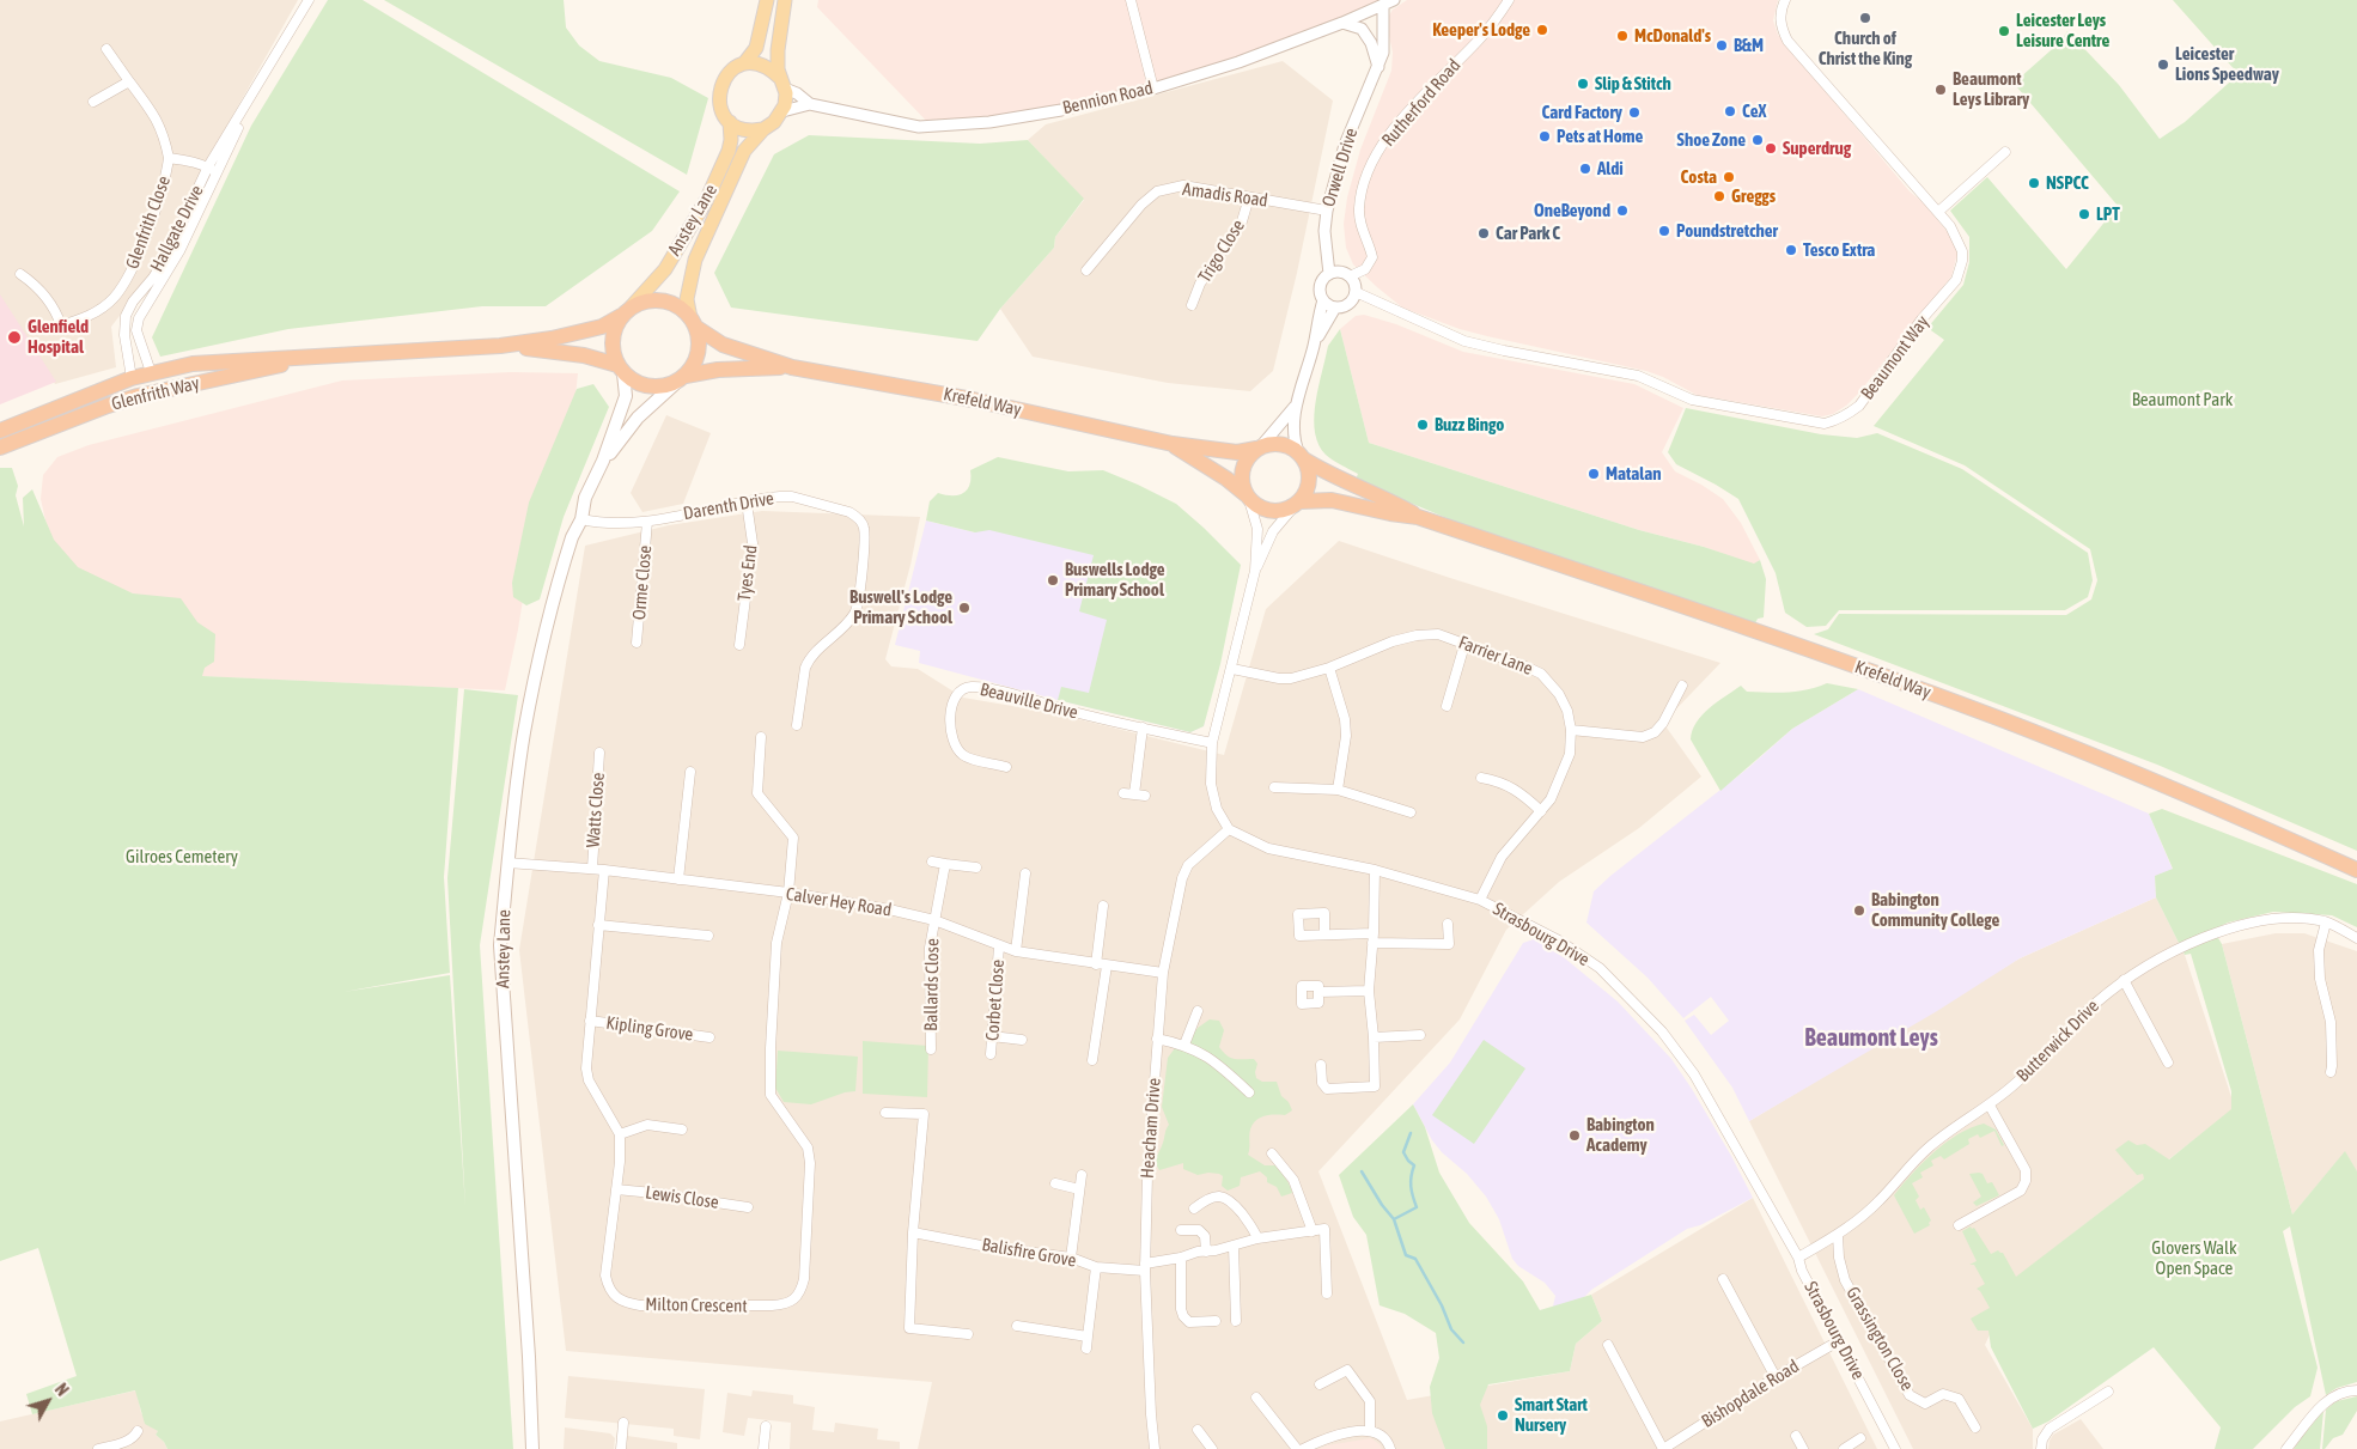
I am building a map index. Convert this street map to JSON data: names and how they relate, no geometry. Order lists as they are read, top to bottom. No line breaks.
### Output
{"streets":{"highway":["Glenfrith Way","Krefeld Way"],"main road":["Anstey Lane"],"street":["Bennion Road","Rutherford Road","Orwell Drive","Amadis Road","Glenfrith Close","Hallgate Drive","Trigo Close","Beaumont Way","Darenth Drive","Tyes End","Orme Close","Farrier Lane","Beauville Drive","Watts Close","Calver Hey Road","Strasbourg Drive","Ballards Close","Corbet Close","Kipling Grove","Butterwick Drive","Heacham Drive","Lewis Close","Balisfire Grove","Milton Crescent","Grassington Close","Bishopdale Road"]},"crossings":[["Bennion Road","Orwell Drive"],["Bennion Road","Anstey Lane"],["Rutherford Road","Orwell Drive"],["Rutherford Road","Beaumont Way"],["Orwell Drive","Amadis Road"],["Orwell Drive","Beaumont Way"],["Amadis Road","Trigo Close"],["Anstey Lane","Glenfrith Way"],["Anstey Lane","Krefeld Way"],["Anstey Lane","Darenth Drive"],["Anstey Lane","Calver Hey Road"],["Glenfrith Close","Hallgate Drive"],["Hallgate Drive","Glenfrith Way"],["Glenfrith Way","Krefeld Way"],["Darenth Drive","Tyes End"],["Darenth Drive","Orme Close"],["Farrier Lane","Strasbourg Drive"],["Watts Close","Calver Hey Road"],["Calver Hey Road","Ballards Close"],["Calver Hey Road","Corbet Close"],["Calver Hey Road","Heacham Drive"],["Calver Hey Road","Milton Crescent"],["Strasbourg Drive","Butterwick Drive"],["Strasbourg Drive","Heacham Drive"],["Strasbourg Drive","Bishopdale Road"],["Butterwick Drive","Grassington Close"],["Heacham Drive","Balisfire Grove"],["Lewis Close","Milton Crescent"]],"districts":["Beaumont Leys"],"parks":["Beaumont Park","Gilroes Cemetery","Glovers Walk Open Space"],"places":["Church of Christ the King","Keeper's Lodge","Leicester Leys Leisure Centre","McDonald's","B&M","Leicester Lions Speedway","Slip & Stitch","Beaumont Leys Library","CeX","Card Factory","Pets at Home","Shoe Zone","Superdrug","Aldi","Costa","NSPCC","Greggs","OneBeyond","LPT","Poundstretcher","Car Park C","Tesco Extra","Glenfield Hospital","Buzz Bingo","Matalan","Buswells Lodge Primary School","Buswell's Lodge Primary School","Babington Community College","Babington Academy","Smart Start Nursery"],"north":"top right"}
